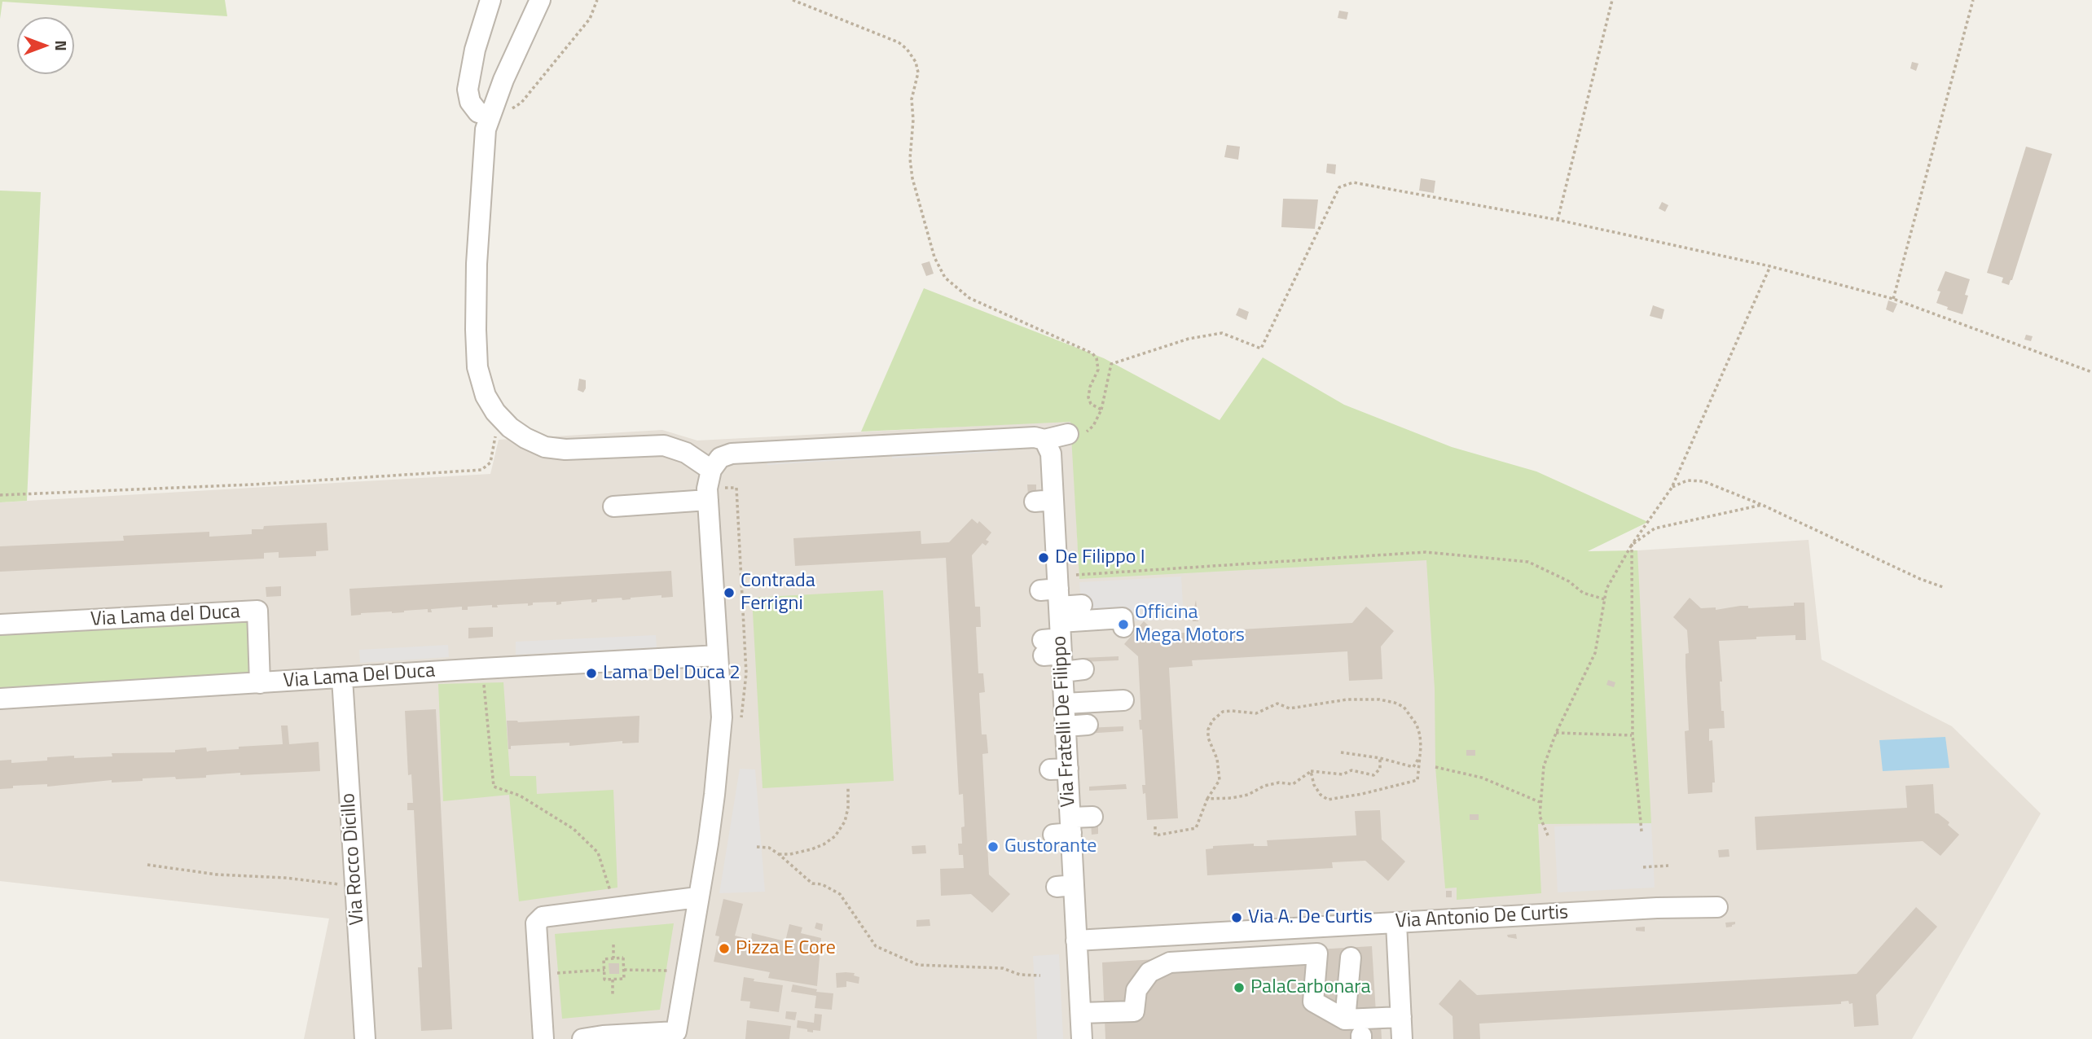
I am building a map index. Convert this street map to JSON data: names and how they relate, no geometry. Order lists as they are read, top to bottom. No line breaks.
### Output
{"streets":{"street":["Via Lama del Duca","Via Lama Del Duca","Via Fratelli De Filippo","Via Rocco Dicillo","Via Antonio De Curtis"]},"crossings":[["Via Lama del Duca","Via Lama Del Duca"],["Via Lama Del Duca","Via Rocco Dicillo"],["Via Fratelli De Filippo","Via Antonio De Curtis"]],"places":["De Filippo I","Contrada Ferrigni","Officina Mega Motors","Lama Del Duca 2","Gustorante","Via A. De Curtis","Pizza E Core","PalaCarbonara"],"north":"right"}
